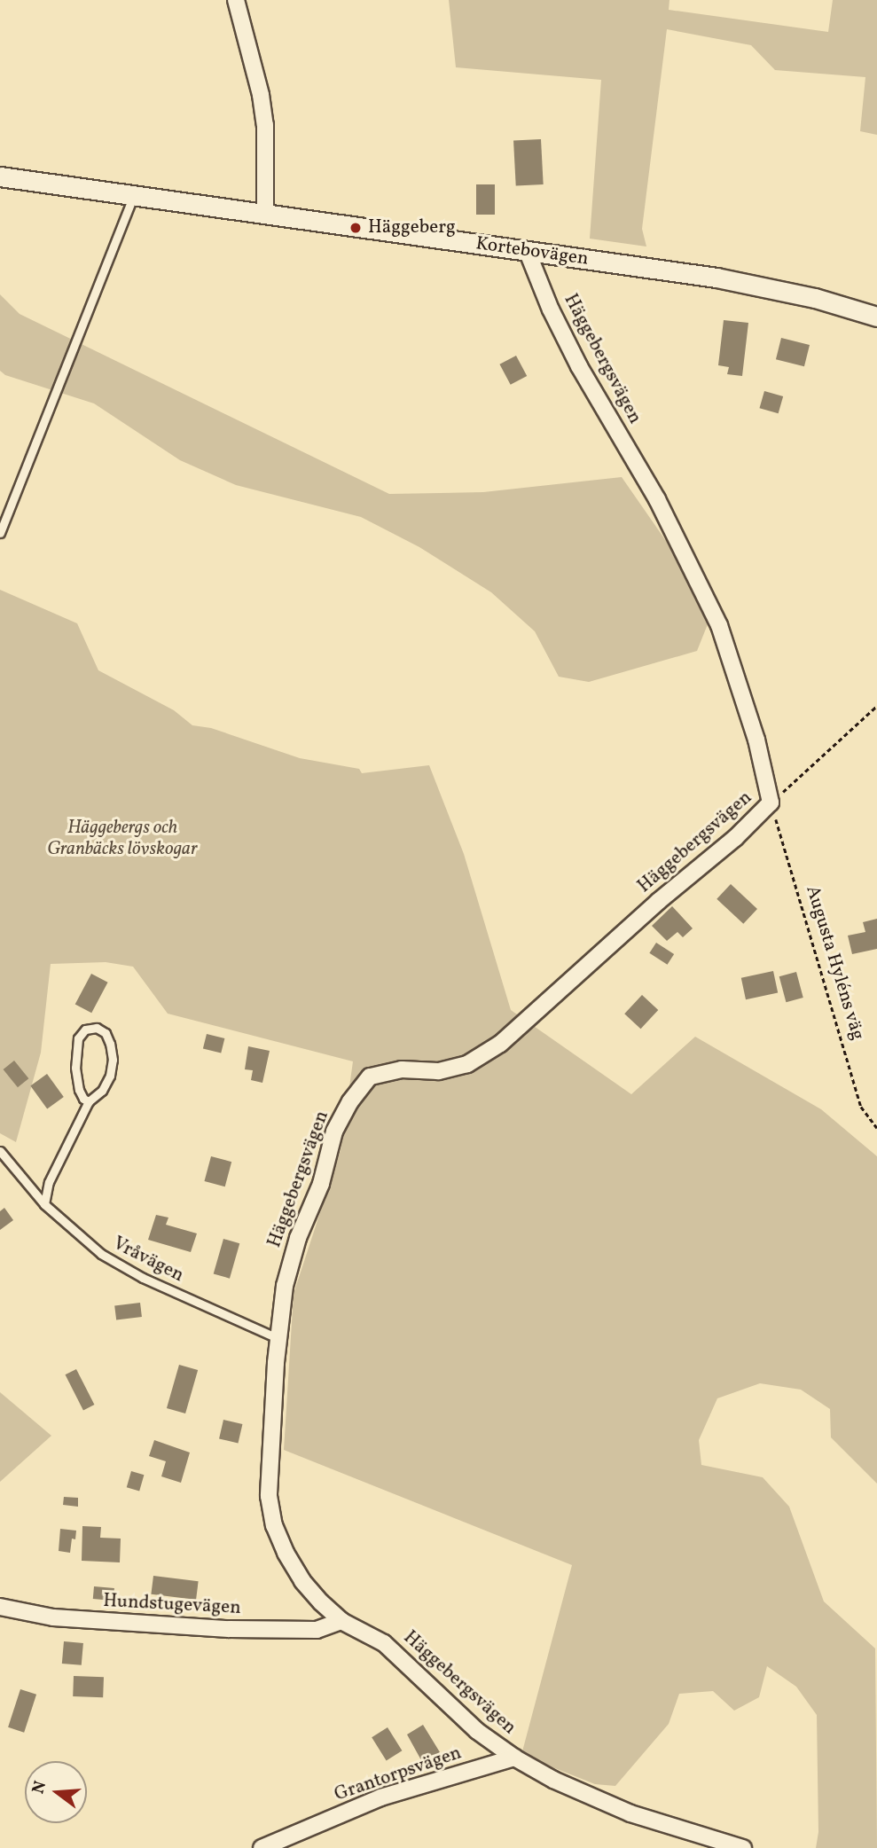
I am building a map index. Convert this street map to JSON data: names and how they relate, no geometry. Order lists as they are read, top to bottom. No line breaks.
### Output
{"streets":{"street":["Kortebovägen","Häggebergsvägen","Hundstugevägen","Grantorpsvägen"],"lane":["Vråvägen"],"path":["Augusta Hyléns väg"]},"crossings":[["Kortebovägen","Häggebergsvägen"],["Häggebergsvägen","Augusta Hyléns väg"],["Häggebergsvägen","Vråvägen"],["Häggebergsvägen","Hundstugevägen"],["Häggebergsvägen","Grantorpsvägen"]],"parks":["Häggebergs och Granbäcks lövskogar"],"places":["Häggeberg"],"north":"left"}
